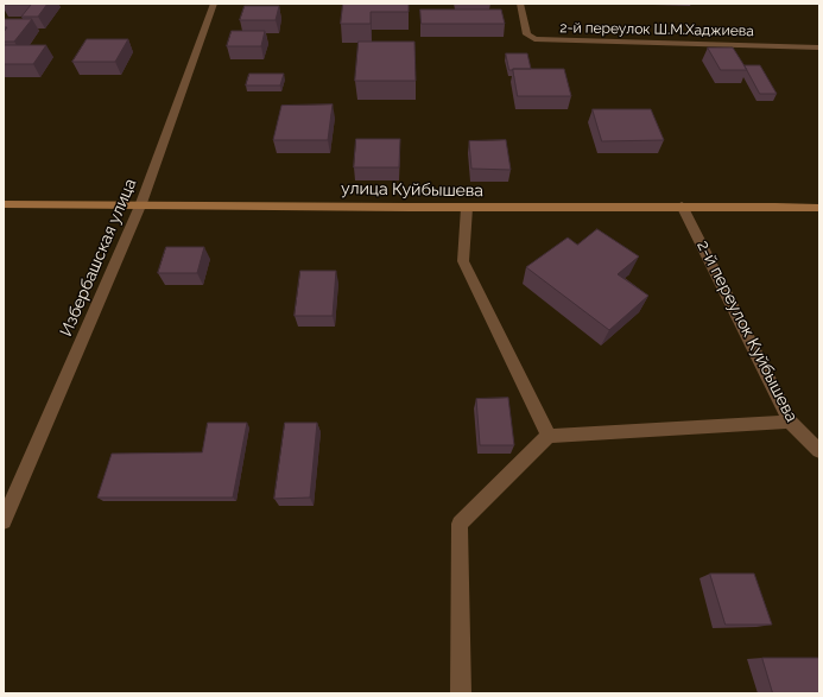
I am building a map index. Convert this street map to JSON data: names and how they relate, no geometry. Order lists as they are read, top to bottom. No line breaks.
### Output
{"streets":{"street":["2-й переулок Ш.М.Хаджиева","улица Куйбышева","Избербашская улица","2-й переулок Куйбышева"]},"crossings":[["улица Куйбышева","Избербашская улица"],["улица Куйбышева","2-й переулок Куйбышева"]]}
